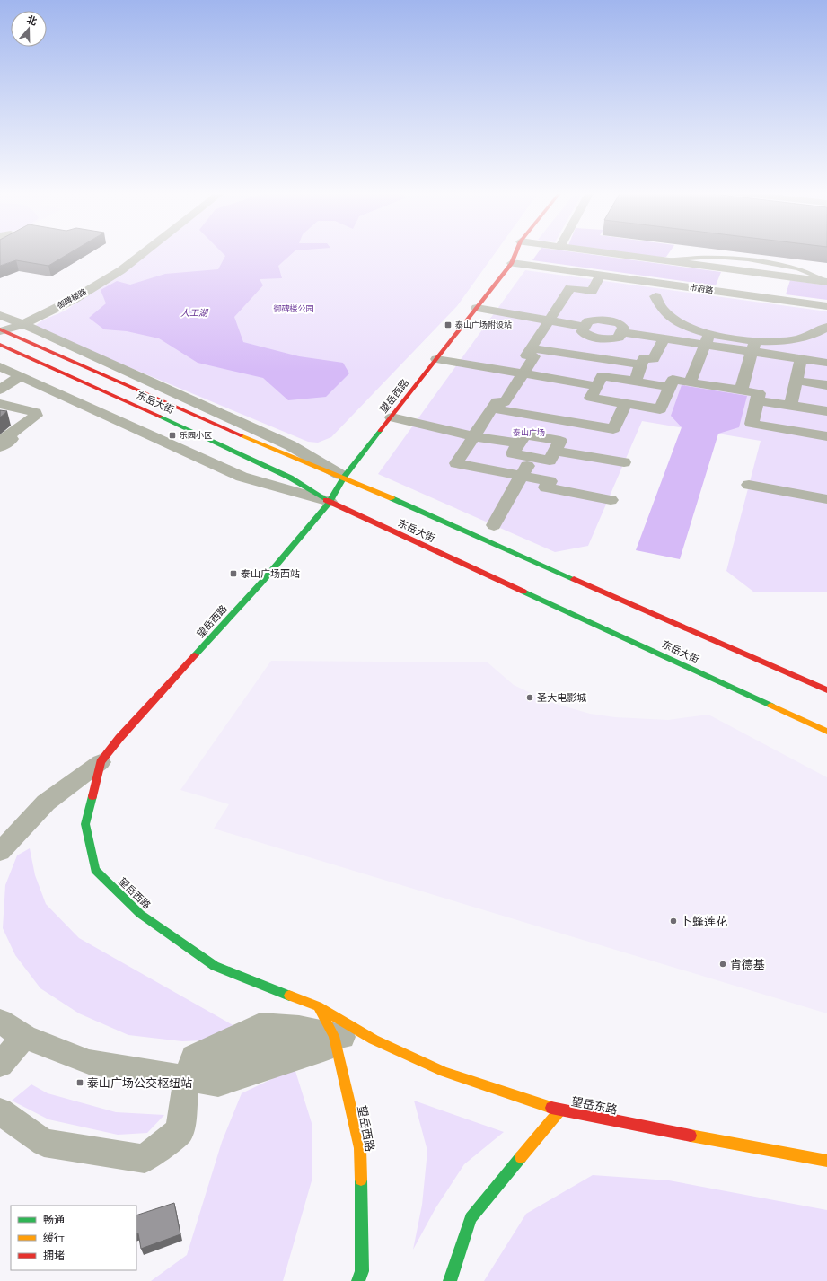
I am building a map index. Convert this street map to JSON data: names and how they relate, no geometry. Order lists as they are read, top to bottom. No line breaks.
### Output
{"streets":{"main road":["望岳西路","东岳大街","望岳东路"],"street":["市府路","御碑楼路"]},"crossings":[["市府路","望岳西路"],["御碑楼路","东岳大街"],["望岳西路","东岳大街"],["望岳西路","望岳东路"]],"water":["人工湖"],"parks":["御碑楼公园","泰山广场"],"places":{"transit":["泰山广场附设站","乐园小区","泰山广场西站","泰山广场公交枢纽站"],"other":["圣大电影城","卜蜂莲花","肯德基"]},"legend":["畅通","缓行","拥堵"],"north":"top"}
